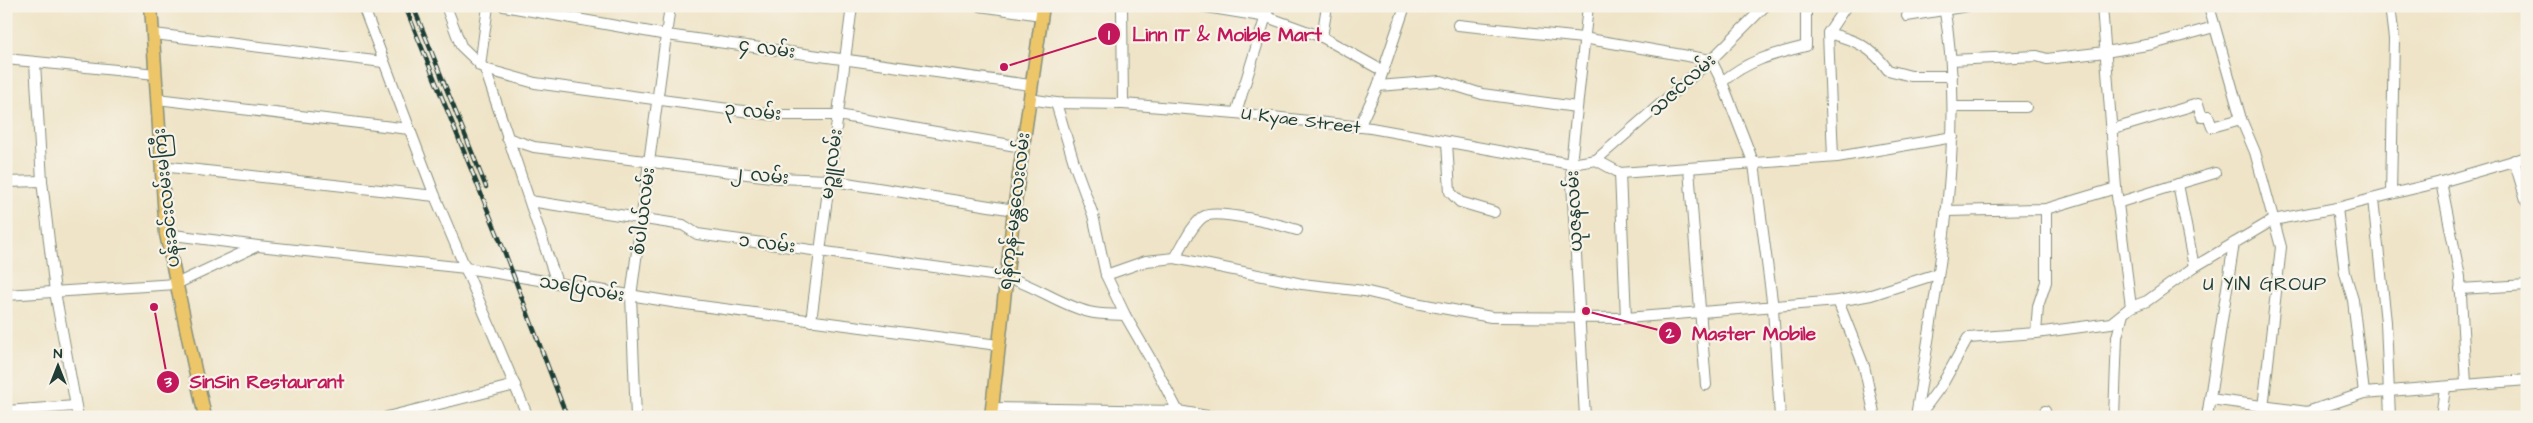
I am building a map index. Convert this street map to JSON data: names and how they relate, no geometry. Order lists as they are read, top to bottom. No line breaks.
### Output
{"streets":{"main road":["ပန်းခင်းလမ်းမကြီး","ရန်ကုန်-မန္တလေးလမ်း"],"street":["၄ လမ်း","သဇင်လမ်း","၃ လမ်း","U Kyae Street","မဉ္ဇူလမ်း","၂ လမ်း","စံပါယ်လမ်း","ယုဇနလမ်း","၁ လမ်း","သပြေလမ်း"]},"crossings":[["၄ လမ်း","မဉ္ဇူလမ်း"],["၄ လမ်း","စံပါယ်လမ်း"],["၄ လမ်း","ရန်ကုန်-မန္တလေးလမ်း"],["သဇင်လမ်း","U Kyae Street"],["၃ လမ်း","မဉ္ဇူလမ်း"],["၃ လမ်း","စံပါယ်လမ်း"],["၃ လမ်း","ရန်ကုန်-မန္တလေးလမ်း"],["U Kyae Street","ရန်ကုန်-မန္တလေးလမ်း"],["U Kyae Street","ယုဇနလမ်း"],["မဉ္ဇူလမ်း","၂ လမ်း"],["မဉ္ဇူလမ်း","၁ လမ်း"],["မဉ္ဇူလမ်း","သပြေလမ်း"],["၂ လမ်း","စံပါယ်လမ်း"],["၂ လမ်း","ရန်ကုန်-မန္တလေးလမ်း"],["ပန်းခင်းလမ်းမကြီး","သပြေလမ်း"],["စံပါယ်လမ်း","၁ လမ်း"],["စံပါယ်လမ်း","သပြေလမ်း"],["ရန်ကုန်-မန္တလေးလမ်း","၁ လမ်း"],["ရန်ကုန်-မန္တလေးလမ်း","သပြေလမ်း"]],"districts":["U YIN GROUP"],"places":["Linn IT & Moible Mart","SinSin Restaurant","Master Mobile"],"north":"top"}
